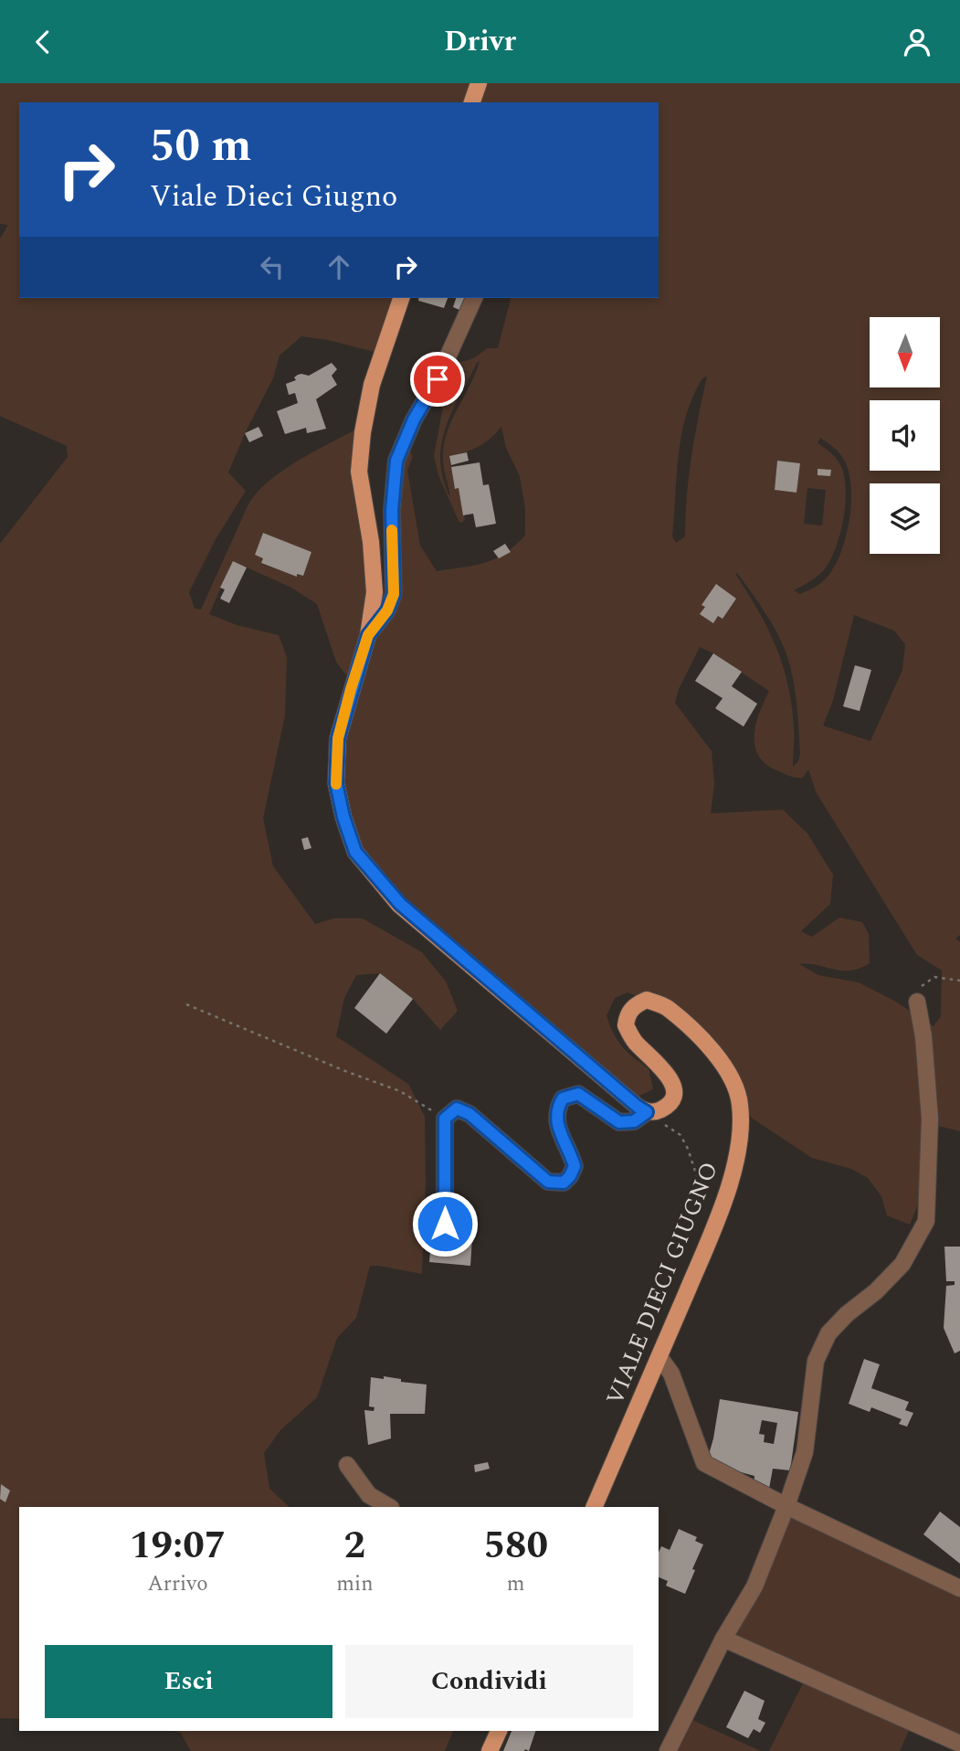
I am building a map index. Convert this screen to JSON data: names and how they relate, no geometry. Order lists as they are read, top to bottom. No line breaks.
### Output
{"streets":{"main road":["VIALE DIECI GIUGNO"]},"north":"bottom","page":{"header":"Drivr","turn":["50 m","Viale Dieci Giugno"],"eta":["19:07","Arrivo","2","min","580","m"],"buttons":["Esci","Condividi"]}}
